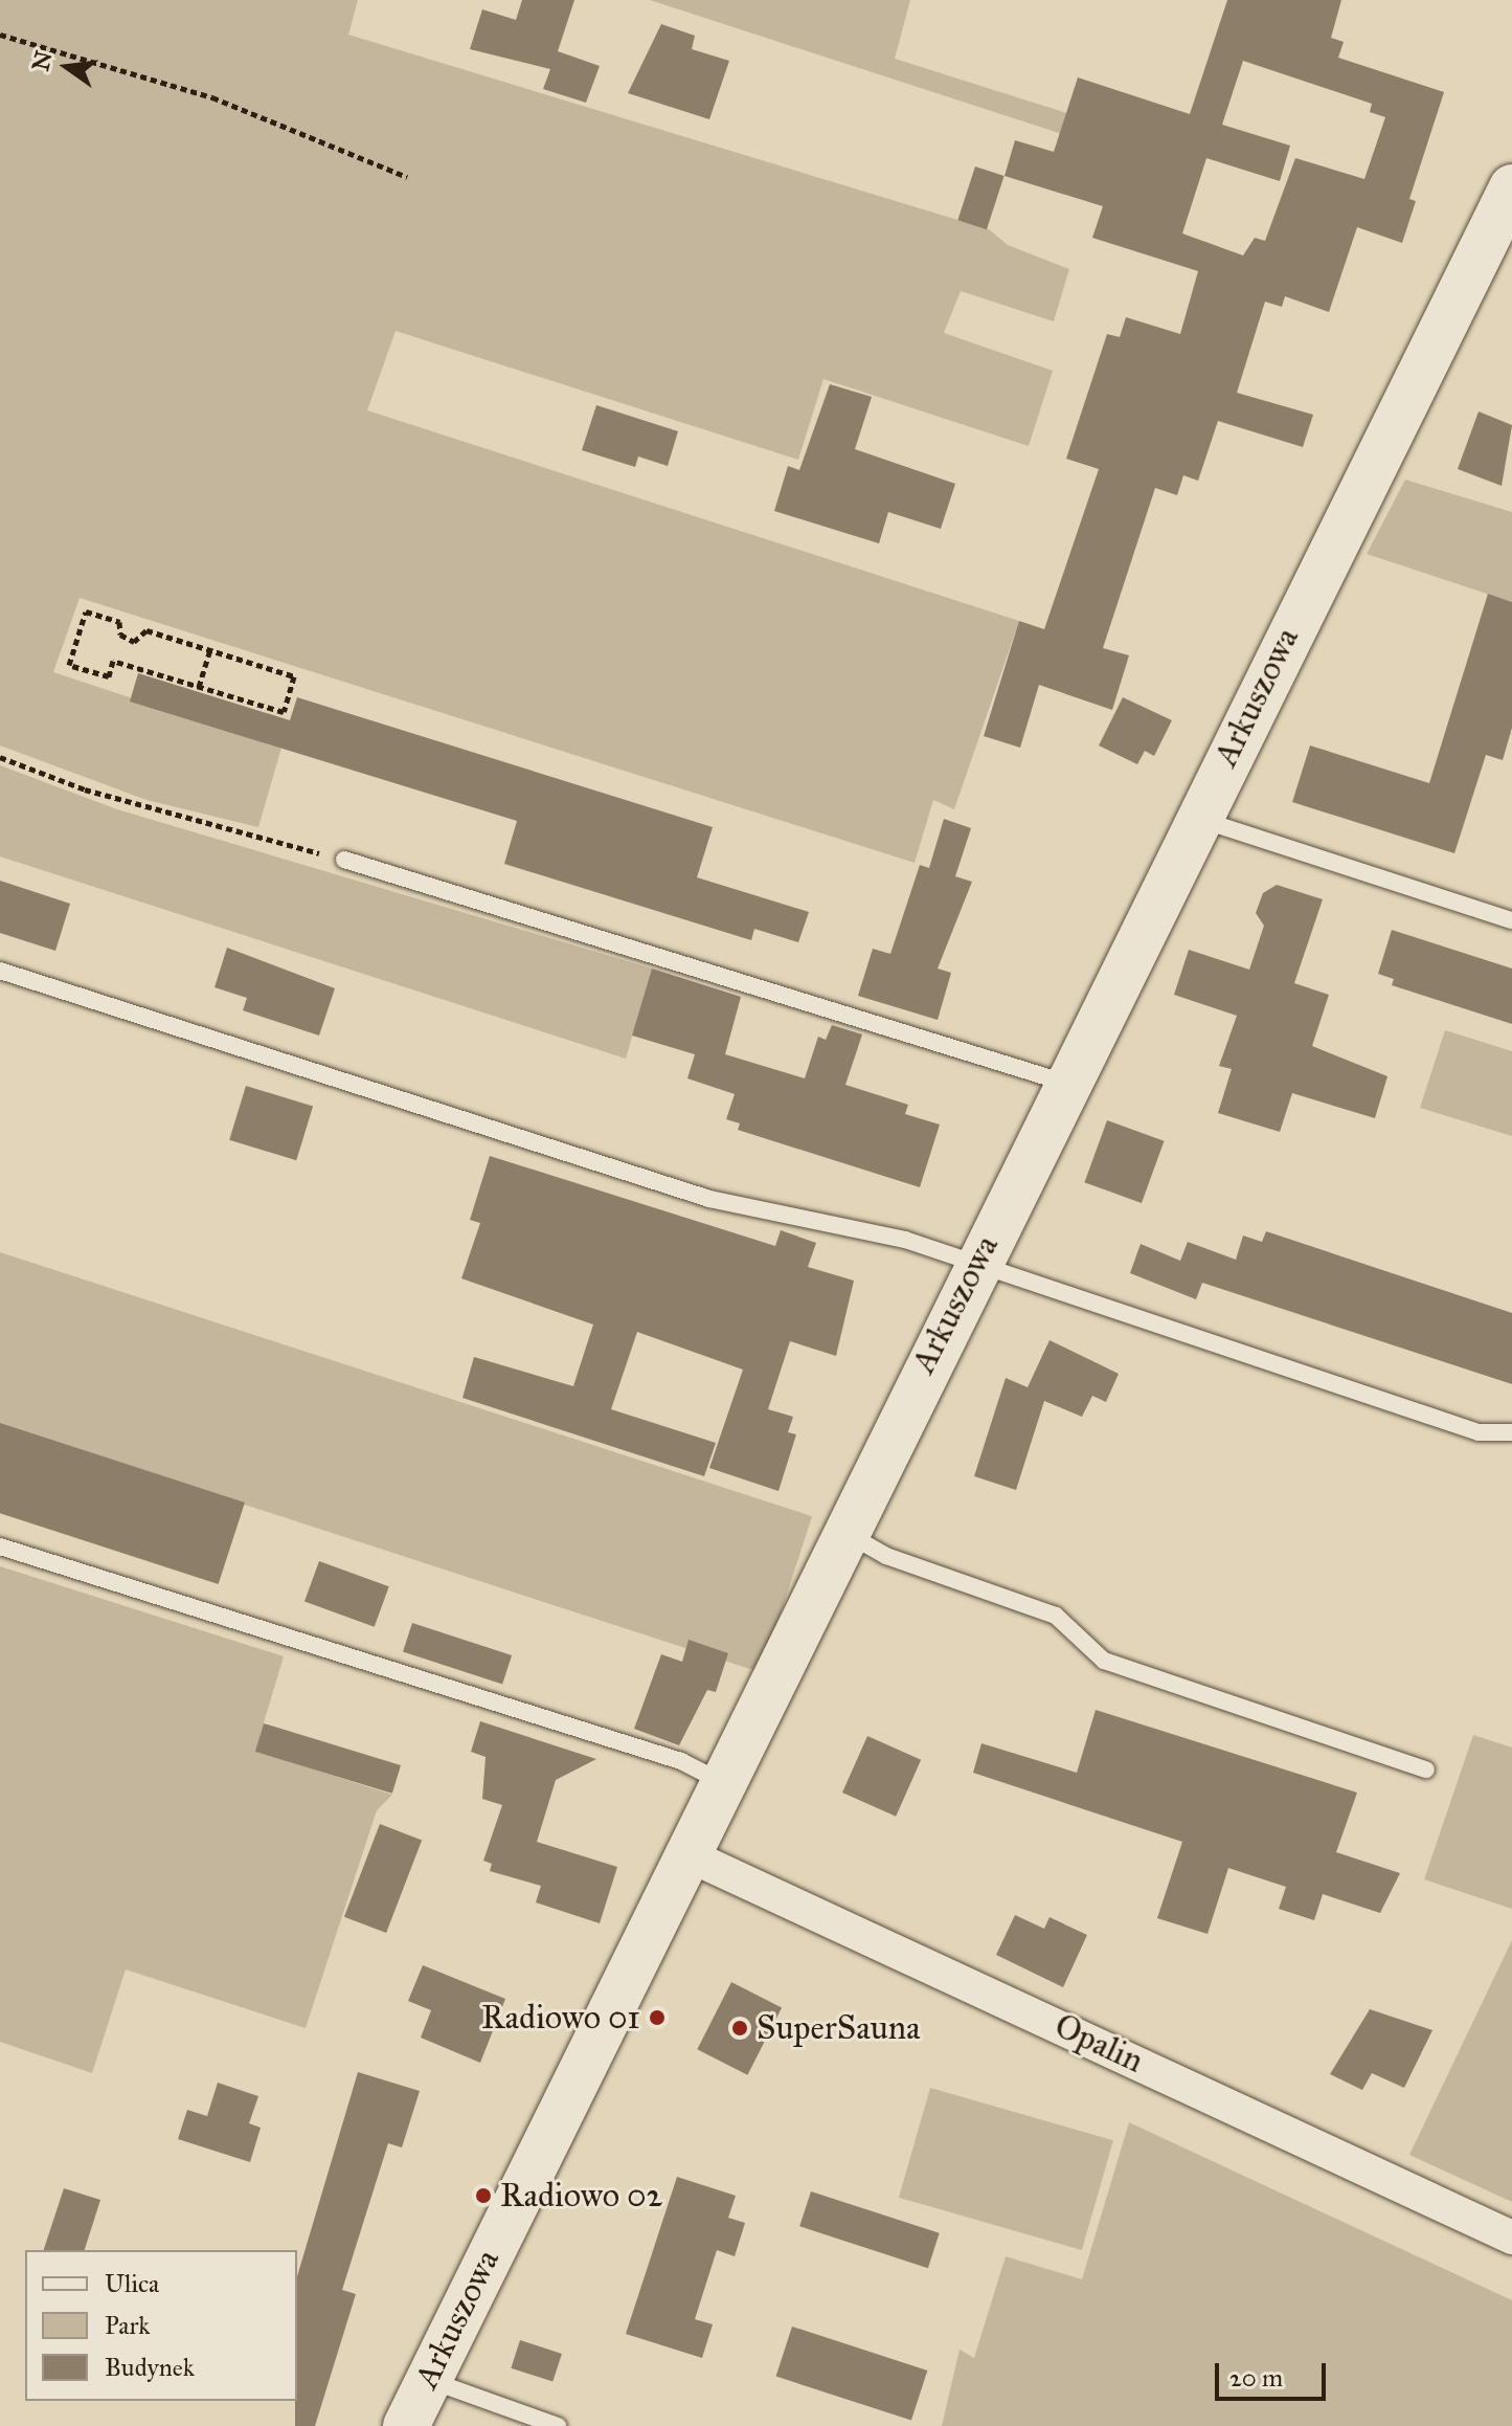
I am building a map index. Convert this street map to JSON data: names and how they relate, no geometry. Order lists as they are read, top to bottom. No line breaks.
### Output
{"streets":{"main road":["Arkuszowa"],"street":["Opalin"]},"crossings":[["Arkuszowa","Opalin"]],"places":["Radiowo 01","SuperSauna","Radiowo 02"],"legend":["Ulica","Park","Budynek"],"scale_bar":"20 m","north":"left"}
